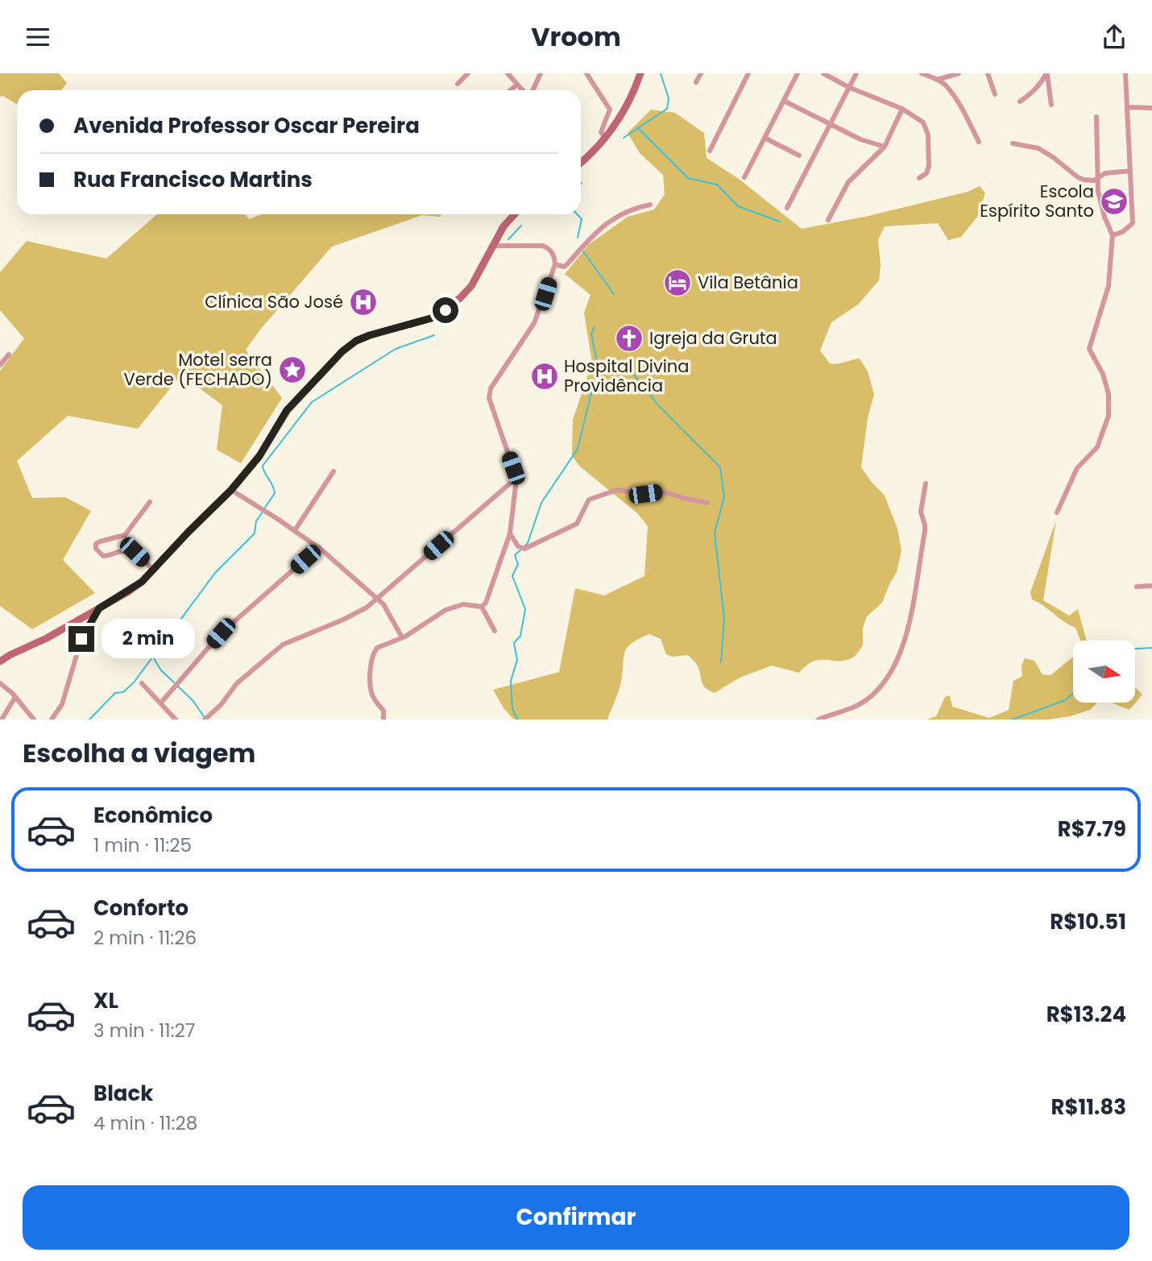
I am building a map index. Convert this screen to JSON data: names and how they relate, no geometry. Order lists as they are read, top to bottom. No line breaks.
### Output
{"places":{"school or university":["Escola Espírito Santo"],"hotel":["Vila Betânia"],"hospital":["Clínica São José","Hospital Divina Providência"],"church":["Igreja da Gruta"],"place":["Motel serra Verde (FECHADO)"]},"north":"right","page":{"header":"Vroom","banner":["Avenida Professor Oscar Pereira","Rua Francisco Martins"],"bubble":"2 min","heading":"Escolha a viagem","list":[{"name":"Econômico","note":"1 min · 11:25","value":"R$7.79"},{"name":"Conforto","note":"2 min · 11:26","value":"R$10.51"},{"name":"XL","note":"3 min · 11:27","value":"R$13.24"},{"name":"Black","note":"4 min · 11:28","value":"R$11.83"}],"buttons":"Confirmar"}}
